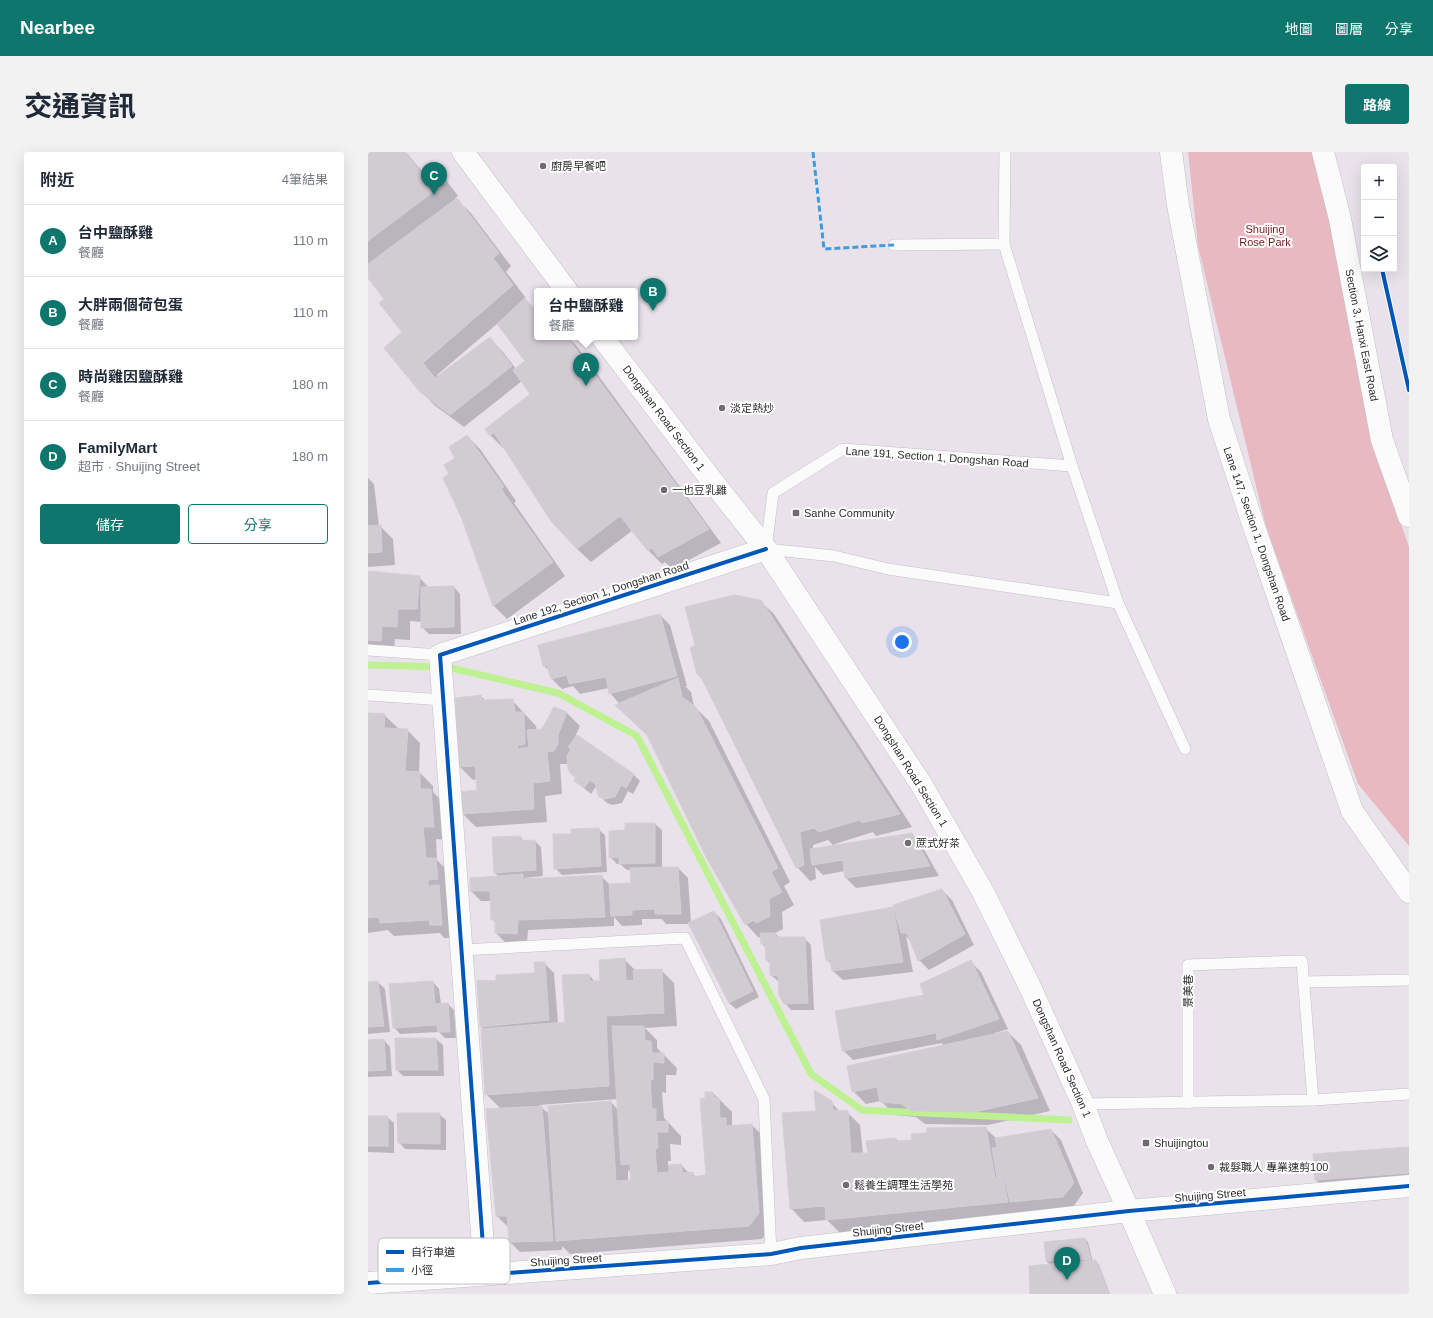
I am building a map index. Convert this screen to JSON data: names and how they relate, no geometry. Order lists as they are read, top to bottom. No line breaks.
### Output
{"streets":{"street":["Section 3, Hanxi East Road","Dongshan Road Section 1","Lane 147, Section 1, Dongshan Road","Lane 192, Section 1, Dongshan Road","Shuijing Street"],"lane":["Lane 191, Section 1, Dongshan Road","景美巷"]},"crossings":[["Dongshan Road Section 1","Lane 191, Section 1, Dongshan Road"],["Dongshan Road Section 1","Lane 192, Section 1, Dongshan Road"],["Dongshan Road Section 1","Shuijing Street"],["Lane 191, Section 1, Dongshan Road","Lane 192, Section 1, Dongshan Road"]],"parks":["Shuijing Rose Park"],"places":{"other":["廚房早餐吧","淡定熱炒","一也豆乳雞","蔗式好茶","裁髮職人 專業速剪100","鬆養生調理生活學苑"],"transit":["Sanhe Community","Shuijingtou"]},"legend":["自行車道","小徑"],"page":{"header":"Nearbee","nav":["地圖","圖層","分享"],"title":"交通資訊","buttons":["路線",["儲存","分享"]],"heading":["附近","4筆結果"],"pins":["C","B","A","D"],"map_buttons":["+","−"],"list":[{"mark":"A","name":"台中鹽酥雞","note":"餐廳","value":"110 m"},{"mark":"B","name":"大胖兩個荷包蛋","note":"餐廳","value":"110 m"},{"mark":"C","name":"時尚雞因鹽酥雞","note":"餐廳","value":"180 m"},{"mark":"D","name":"FamilyMart","note":"超市 · Shuijing Street","value":"180 m"}],"popup":["台中鹽酥雞","餐廳"]}}
